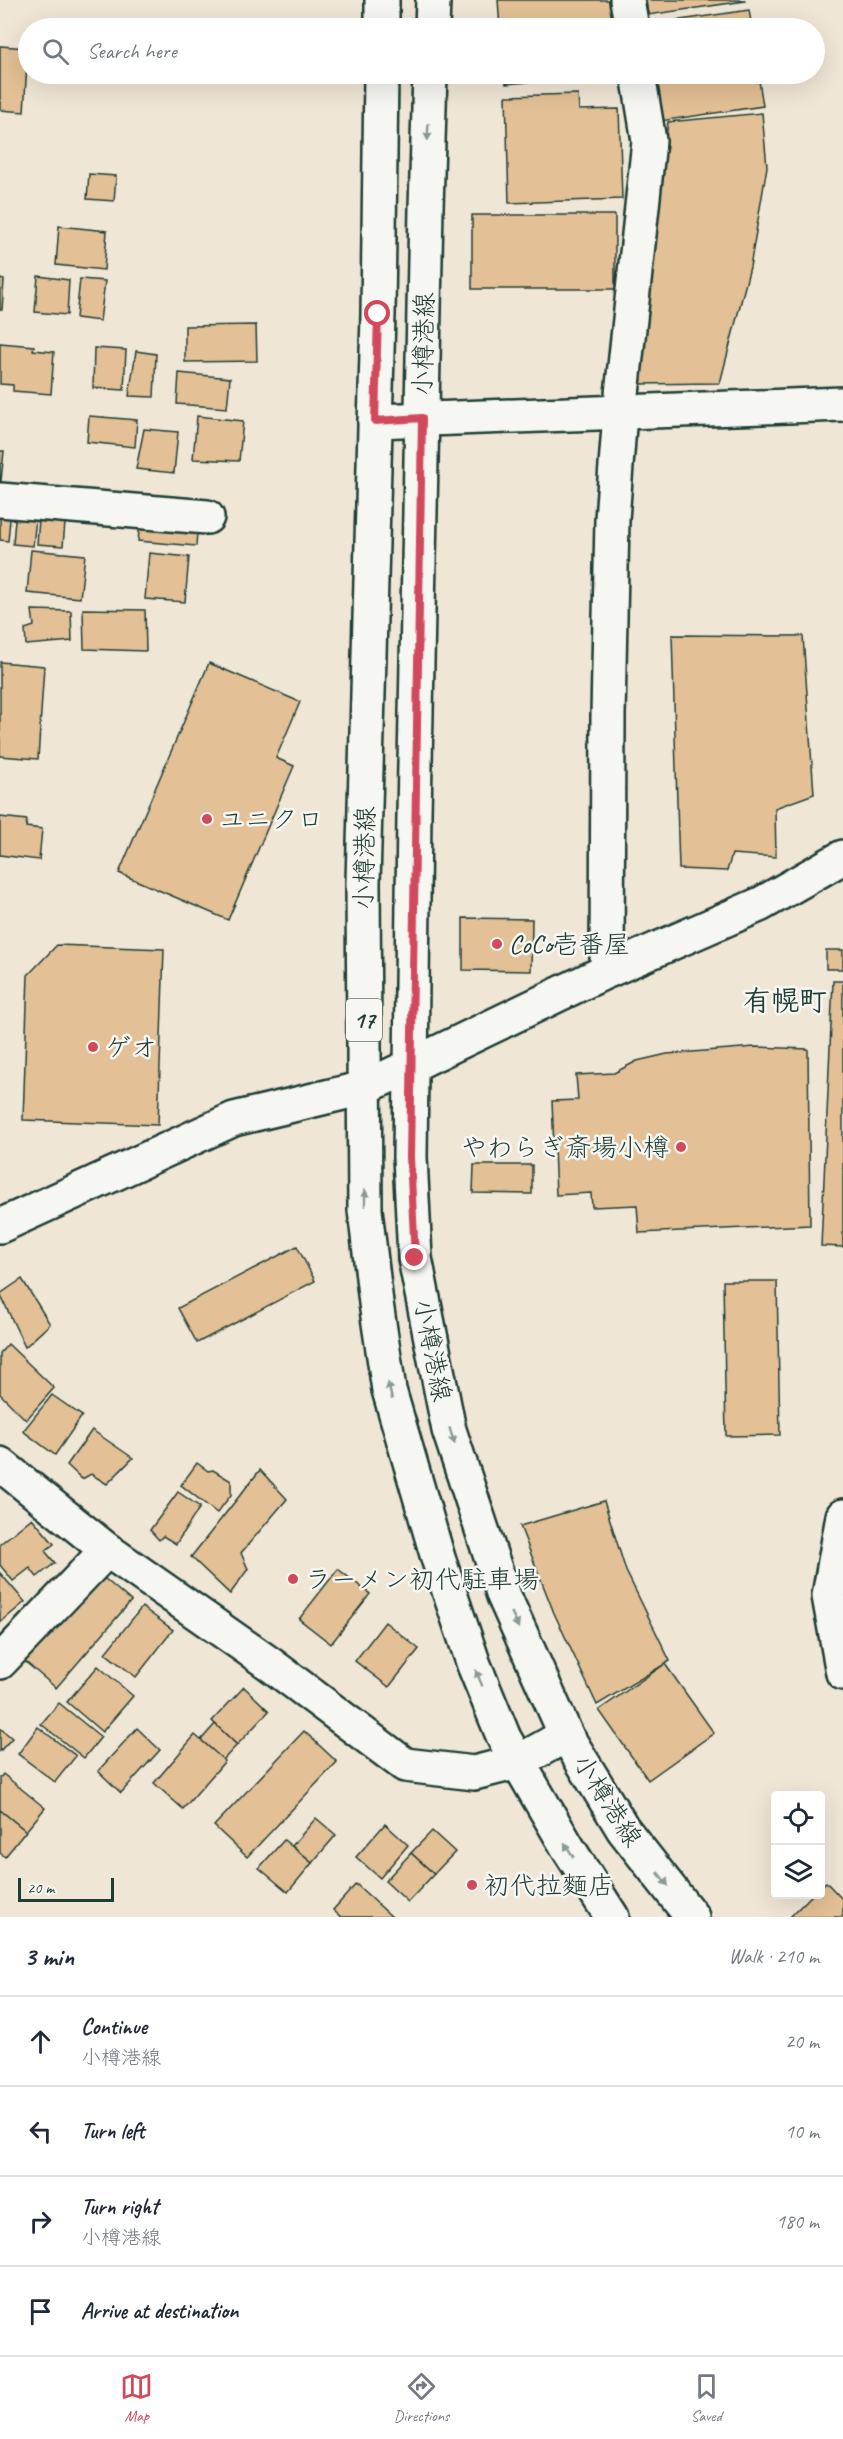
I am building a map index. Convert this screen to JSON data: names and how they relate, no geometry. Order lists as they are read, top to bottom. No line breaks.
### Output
{"streets":{"main road":["小樽港線","17"]},"districts":["有幌町"],"places":["ユニクロ","CoCo壱番屋","ゲオ","やわらぎ斎場小樽","ラーメン初代駐車場","初代拉麵店"],"scale_bar":"20 m","page":{"search":"Search here","scale":"20 m","heading":["3 min","Walk · 210 m"],"list":[["Continue","小樽港線","20 m"],["Turn left","10 m"],["Turn right","小樽港線","180 m"],"Arrive at destination"],"nav":["Map","Directions","Saved"]}}
